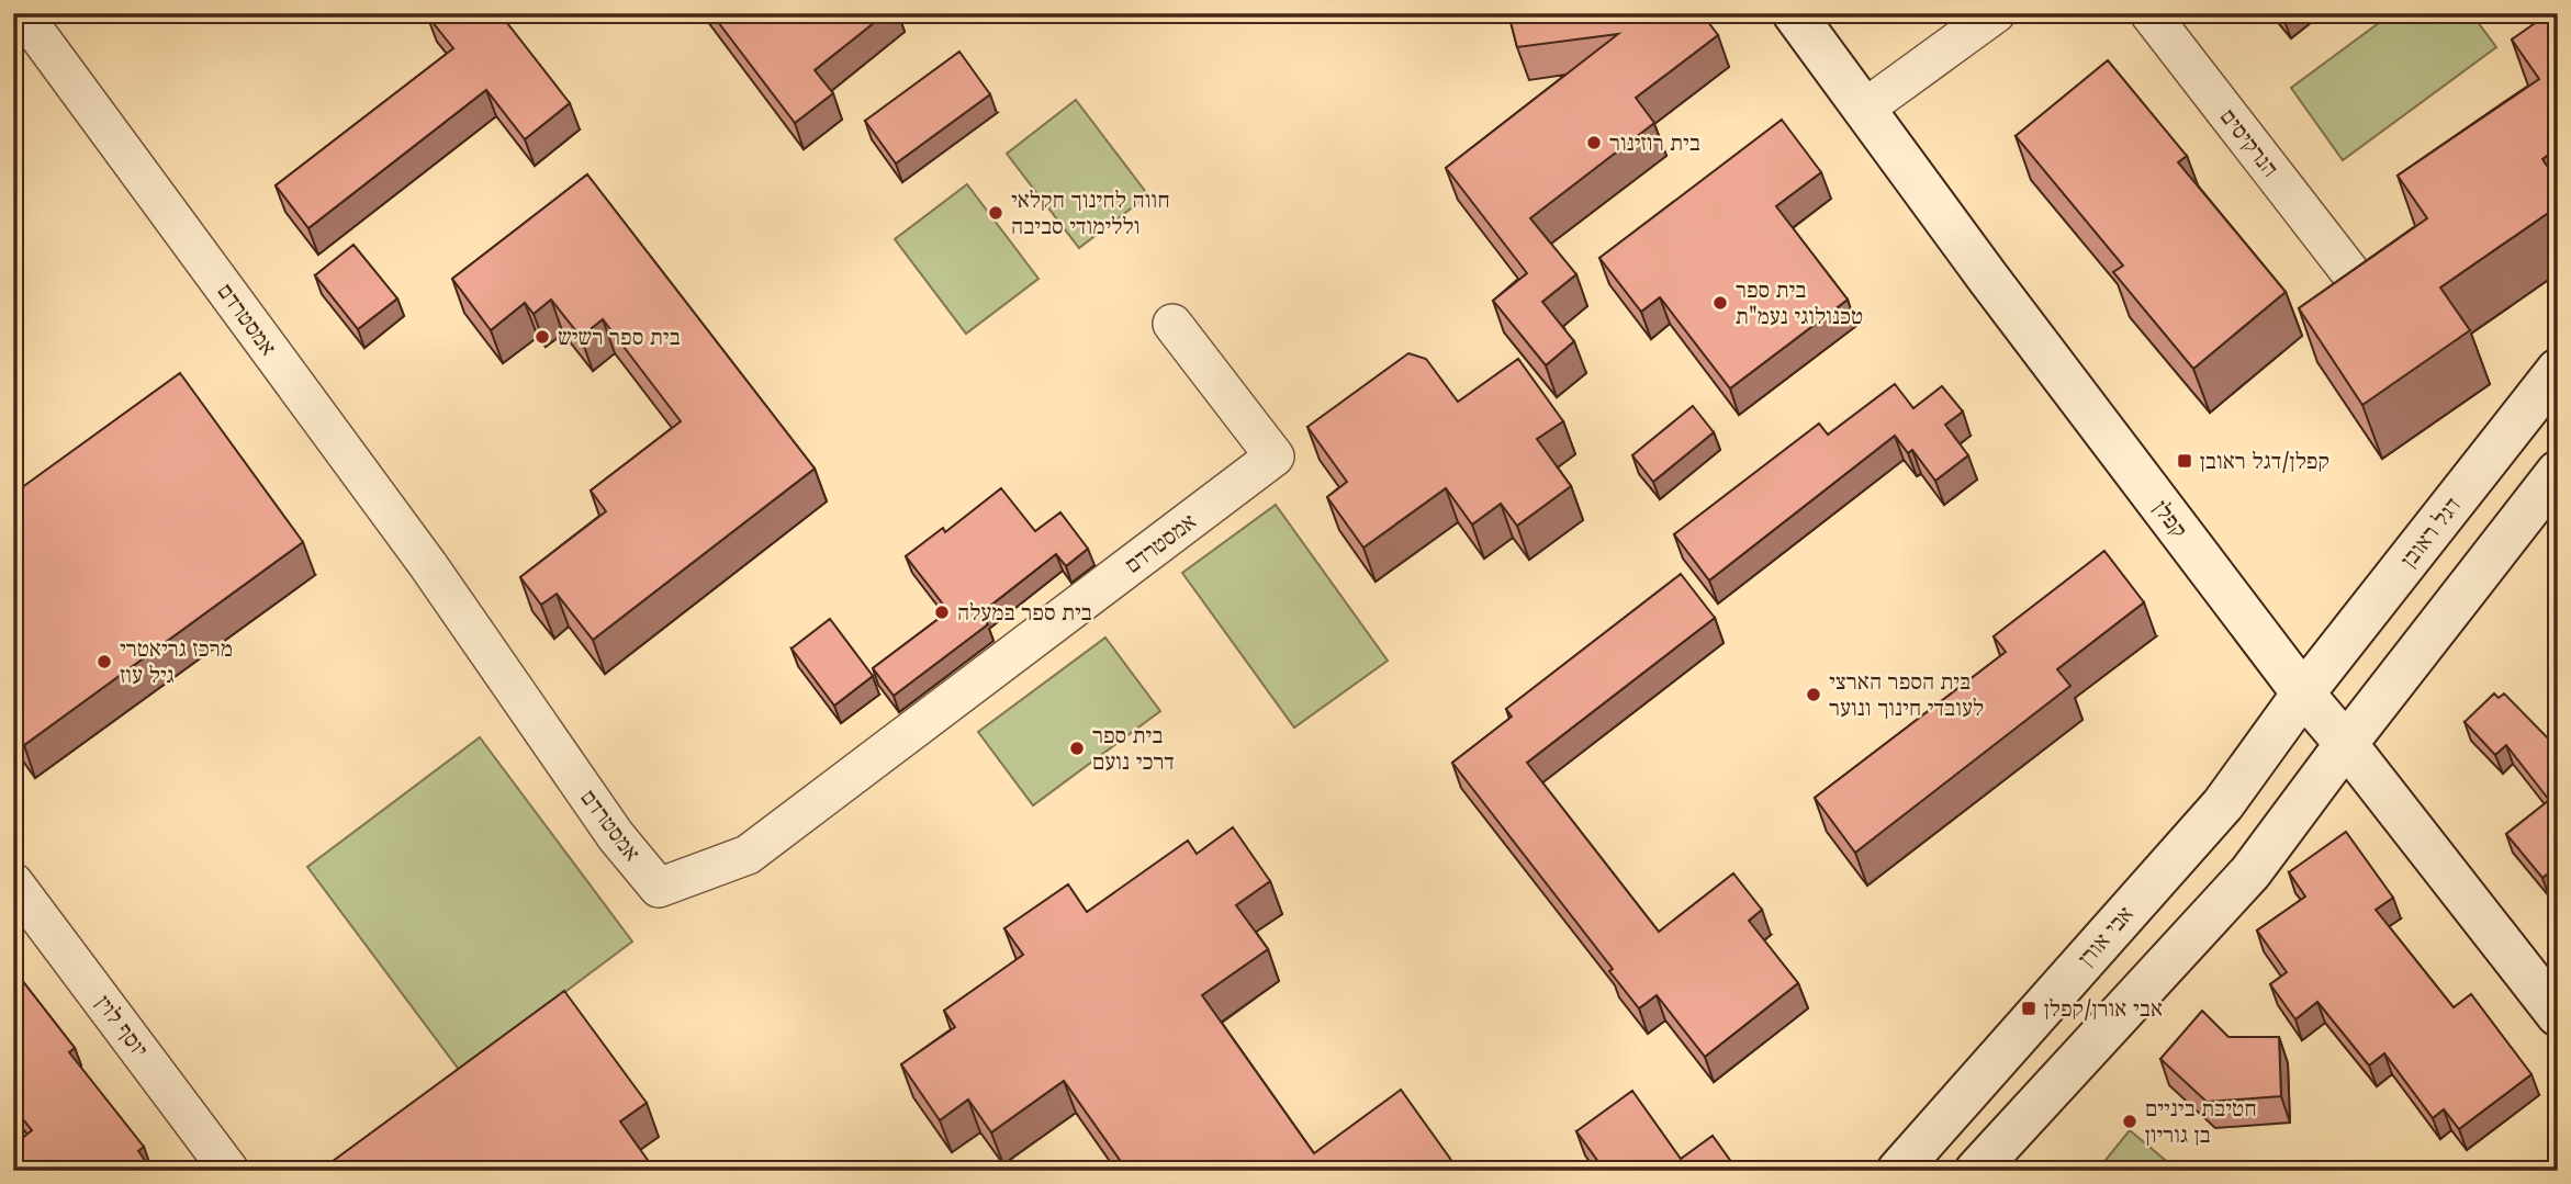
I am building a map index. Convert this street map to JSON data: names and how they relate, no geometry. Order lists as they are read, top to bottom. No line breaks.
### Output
{"streets":{"street":["הנרקיסים","אמסטרדם","קפלן","דגל ראובן","אבי אורן","יוסף לוין"]},"crossings":[["קפלן","דגל ראובן"],["קפלן","אבי אורן"],["דגל ראובן","אבי אורן"]],"places":{"other":["בית רוזינור","חווה לחינוך חקלאי וללימודי סביבה","בית ספר טכנולוגי נעמ\"ת","בית ספר רשיש","בית ספר במעלה","מרכז גריאטרי גיל עוז","בית הספר הארצי לעובדי חינוך ונוער","בית ספר דרכי נועם","חטיבת ביניים בן גוריון"],"transit":["קפלן/דגל ראובן","אבי אורן/קפלן"]}}
